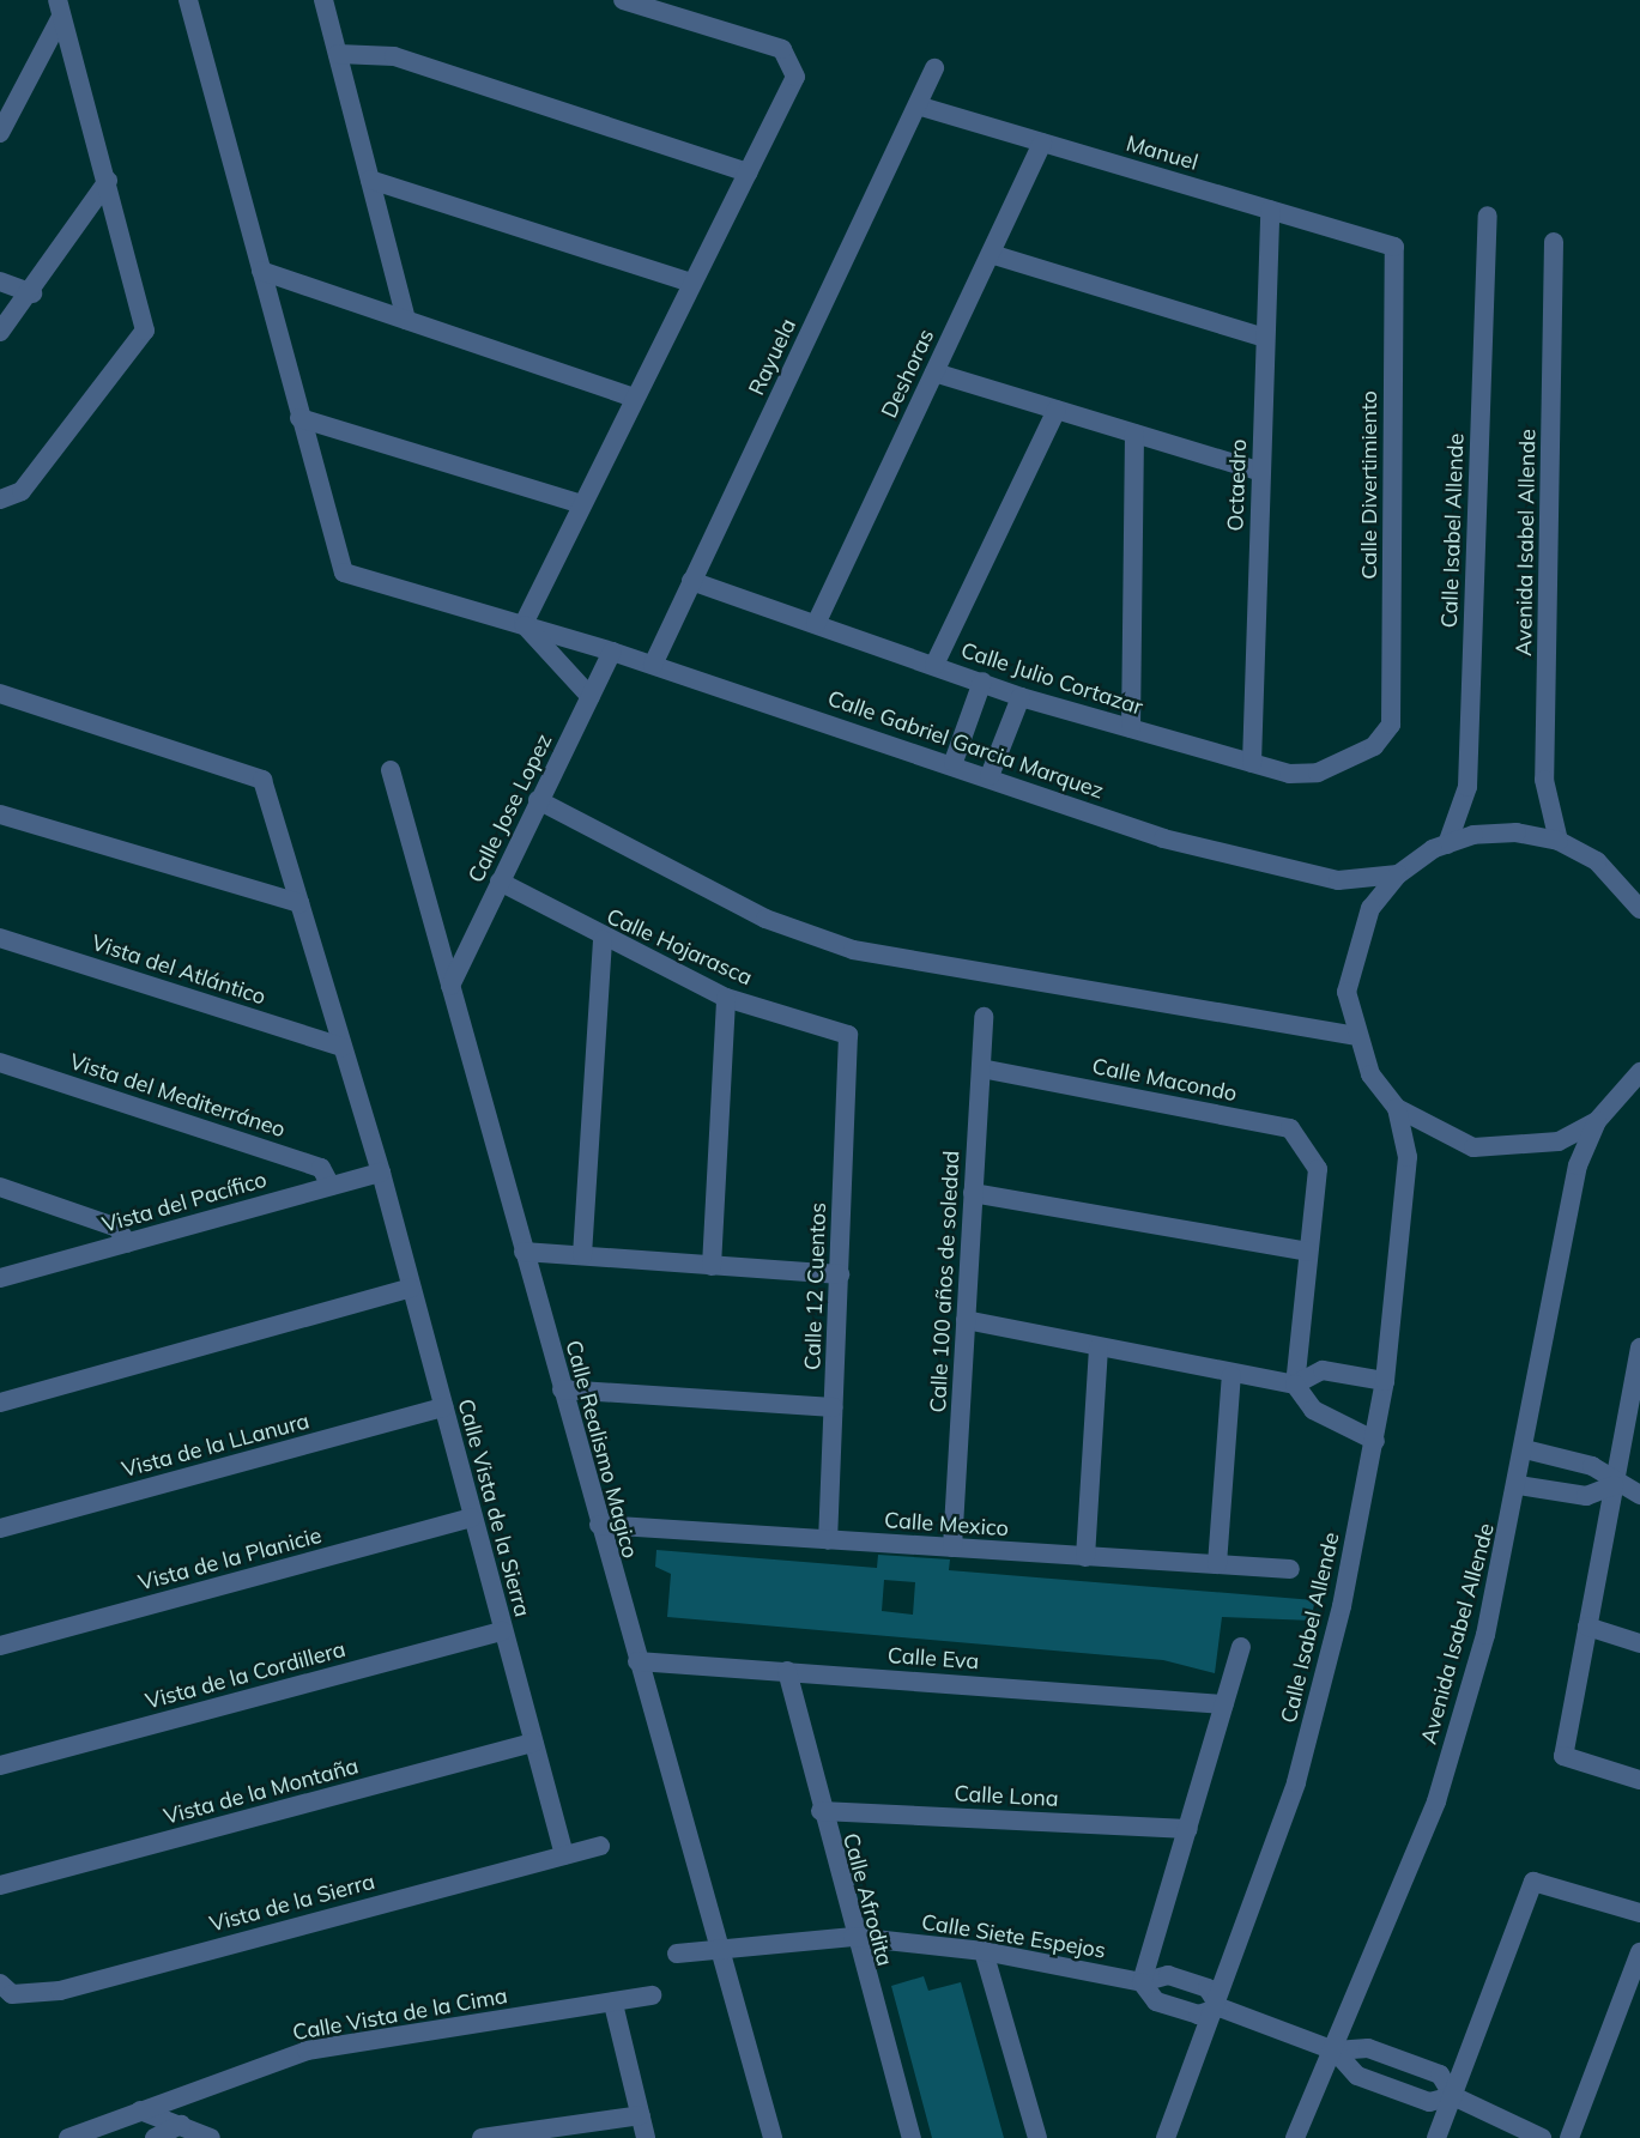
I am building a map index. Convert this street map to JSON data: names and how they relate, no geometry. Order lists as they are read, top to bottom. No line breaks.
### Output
{"streets":{"street":["Manuel","Rayuela","Deshoras","Octaedro","Calle Divertimiento","Calle Isabel Allende","Avenida Isabel Allende","Calle Julio Cortazar","Calle Gabriel Garcia Marquez","Calle Jose Lopez","Calle Hojarasca","Vista del Atlántico","Calle Macondo","Vista del Mediterráneo","Vista del Pacífico","Calle 100 años de soledad","Calle 12 Cuentos","Vista de la LLanura","Calle Realismo Magico","Calle Vista de la Sierra","Calle Mexico","Vista de la Planicie","Calle Eva","Vista de la Cordillera","Vista de la Montaña","Calle Lona","Calle Afrodita","Vista de la Sierra","Calle Siete Espejos","Calle Vista de la Cima"]},"crossings":[["Manuel","Rayuela"],["Manuel","Deshoras"],["Manuel","Octaedro"],["Manuel","Calle Divertimiento"],["Rayuela","Calle Julio Cortazar"],["Rayuela","Calle Gabriel Garcia Marquez"],["Deshoras","Calle Julio Cortazar"],["Octaedro","Calle Julio Cortazar"],["Calle Divertimiento","Calle Julio Cortazar"],["Calle Isabel Allende","Calle Siete Espejos"],["Avenida Isabel Allende","Calle Siete Espejos"],["Calle Gabriel Garcia Marquez","Calle Jose Lopez"],["Calle Jose Lopez","Calle Hojarasca"],["Calle Jose Lopez","Calle Realismo Magico"],["Calle Hojarasca","Calle 12 Cuentos"],["Vista del Atlántico","Calle Vista de la Sierra"],["Calle Macondo","Calle 100 años de soledad"],["Vista del Mediterráneo","Vista del Pacífico"],["Vista del Pacífico","Calle Vista de la Sierra"],["Calle 100 años de soledad","Calle Mexico"],["Calle 12 Cuentos","Calle Mexico"],["Vista de la LLanura","Calle Vista de la Sierra"],["Calle Realismo Magico","Calle Mexico"],["Calle Realismo Magico","Calle Eva"],["Calle Realismo Magico","Calle Siete Espejos"],["Calle Vista de la Sierra","Vista de la Planicie"],["Calle Vista de la Sierra","Vista de la Cordillera"],["Calle Vista de la Sierra","Vista de la Montaña"],["Calle Vista de la Sierra","Vista de la Sierra"],["Calle Eva","Calle Afrodita"],["Calle Lona","Calle Afrodita"],["Calle Afrodita","Calle Siete Espejos"]]}
